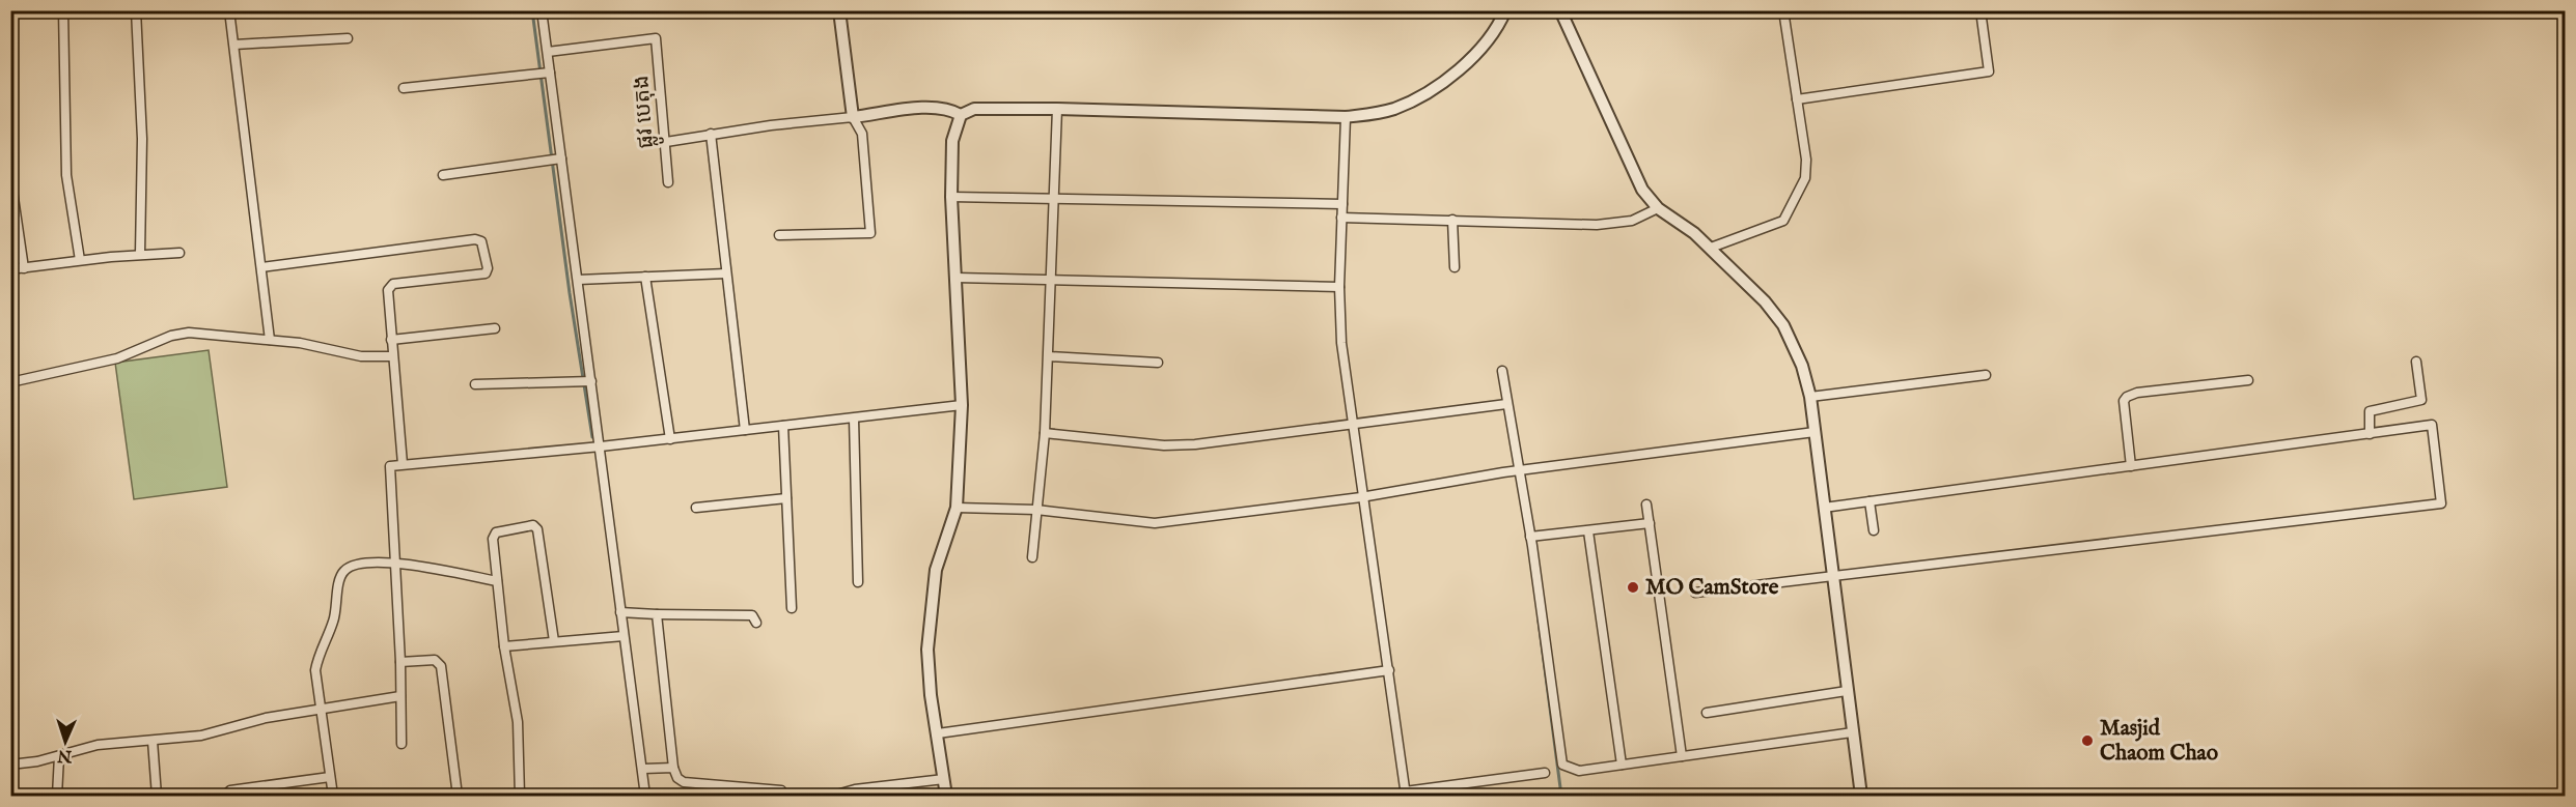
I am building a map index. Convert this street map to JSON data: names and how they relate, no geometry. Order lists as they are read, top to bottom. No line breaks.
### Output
{"streets":{"street":["ផ្លូវ បេតុង"]},"places":["MO CamStore","Masjid Chaom Chao"],"north":"bottom"}
